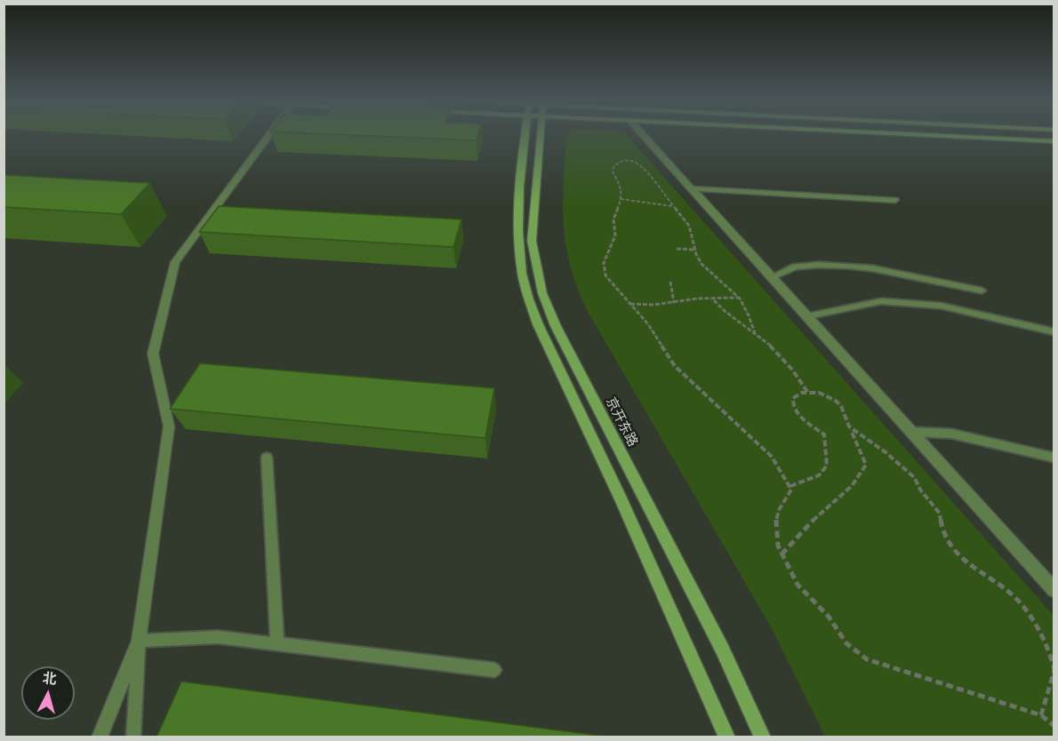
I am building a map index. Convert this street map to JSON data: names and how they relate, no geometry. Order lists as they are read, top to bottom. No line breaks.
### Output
{"streets":{"street":["京开东路"]},"north":"top"}
